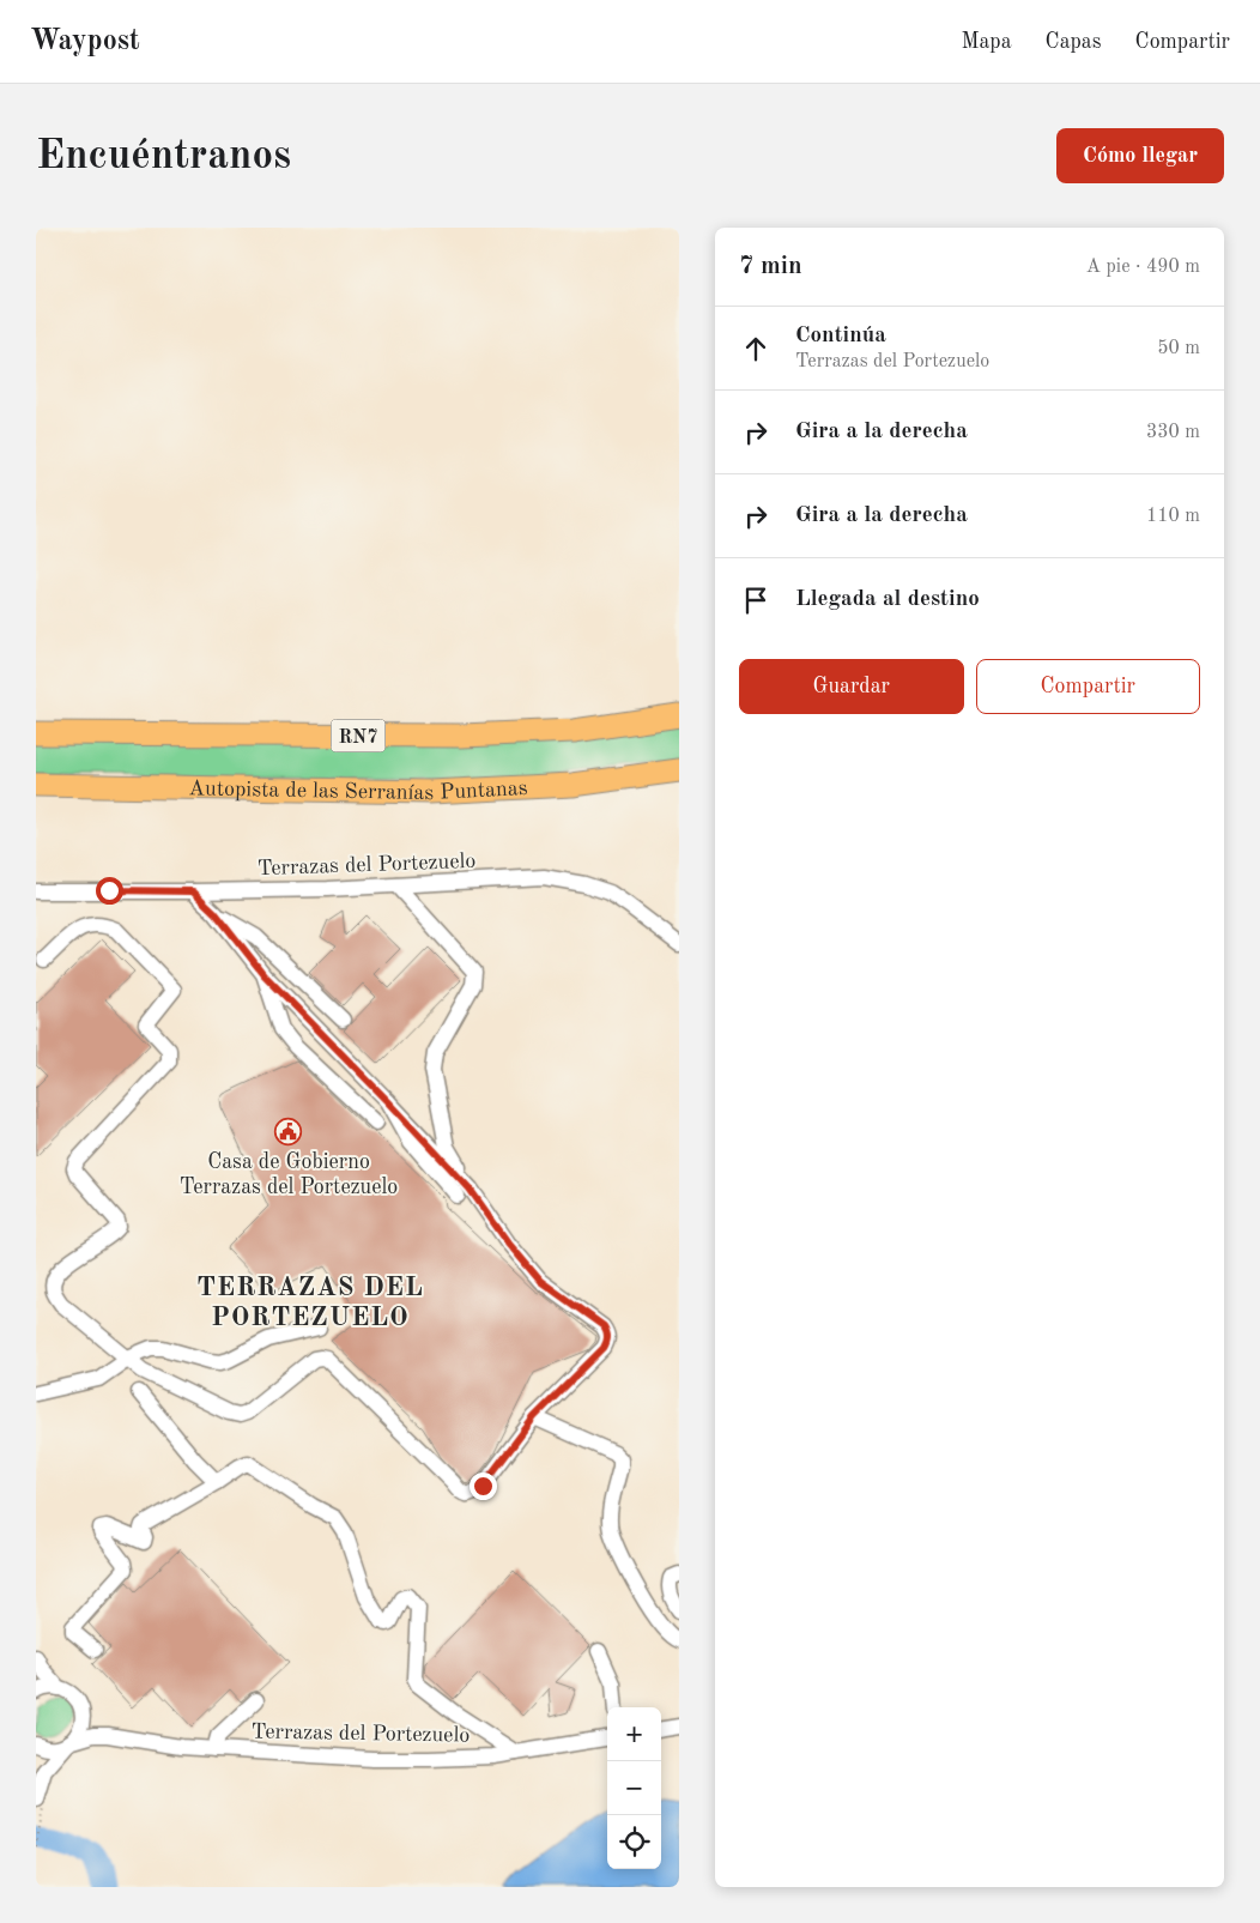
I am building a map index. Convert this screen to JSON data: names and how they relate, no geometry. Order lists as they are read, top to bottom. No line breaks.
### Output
{"streets":{"highway":["RN7","Autopista de las Serranías Puntanas"],"street":["Terrazas del Portezuelo"]},"districts":["TERRAZAS DEL PORTEZUELO"],"places":{"public building":["Casa de Gobierno Terrazas del Portezuelo"]},"page":{"header":"Waypost","nav":["Mapa","Capas","Compartir"],"buttons":["Cómo llegar",["Guardar","Compartir"]],"title":"Encuéntranos","heading":["7 min","A pie · 490 m"],"list":[["Continúa","Terrazas del Portezuelo","50 m"],["Gira a la derecha","330 m"],["Gira a la derecha","110 m"],"Llegada al destino"],"map_buttons":["+","−"]}}
